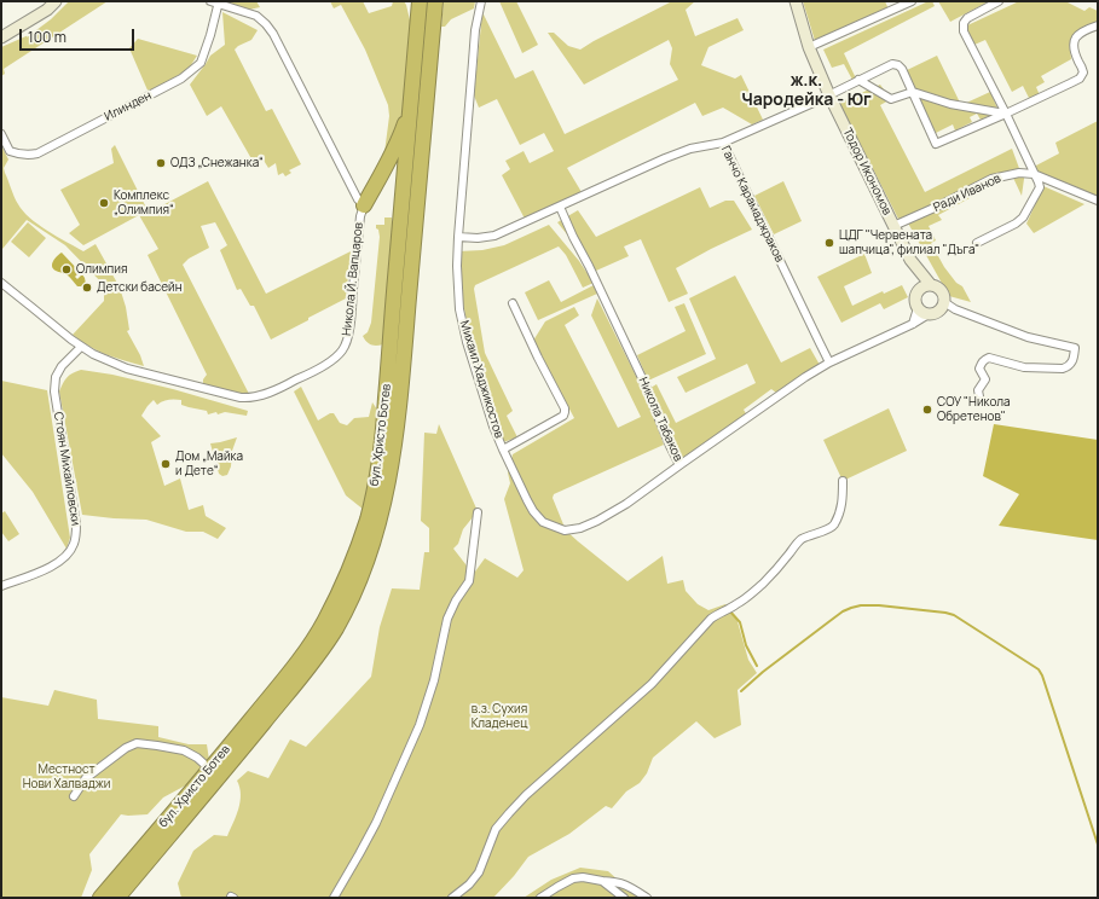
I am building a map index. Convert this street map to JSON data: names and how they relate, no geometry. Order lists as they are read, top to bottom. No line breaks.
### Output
{"streets":{"highway":["бул. Христо Ботев"],"street":["Илинден","Тодор Икономов","Ради Иванов","Ганчо Карамаджраков","Никола Й. Вапцаров","Михаил Хаджикостов","Никола Табаков","Стоян Михайловски"]},"crossings":[["Илинден","Никола Й. Вапцаров"],["Тодор Икономов","Ради Иванов"],["Ганчо Карамаджраков","Михаил Хаджикостов"],["Ганчо Карамаджраков","Никола Табаков"],["Никола Й. Вапцаров","Стоян Михайловски"]],"districts":["ж.к. Чародейка - Юг"],"parks":["в.з. Сухия Кладенец","Местност Нови Халваджи"],"places":["ОДЗ „Снежанка“","Комплекс „Олимпия“","ЦДГ \"Червената шапчица\", филиал \"Дъга\"","Олимпия","Детски басейн","СОУ \"Никола Обретенов\"","Дом „Майка и Дете“"],"scale_bar":"100 m"}
